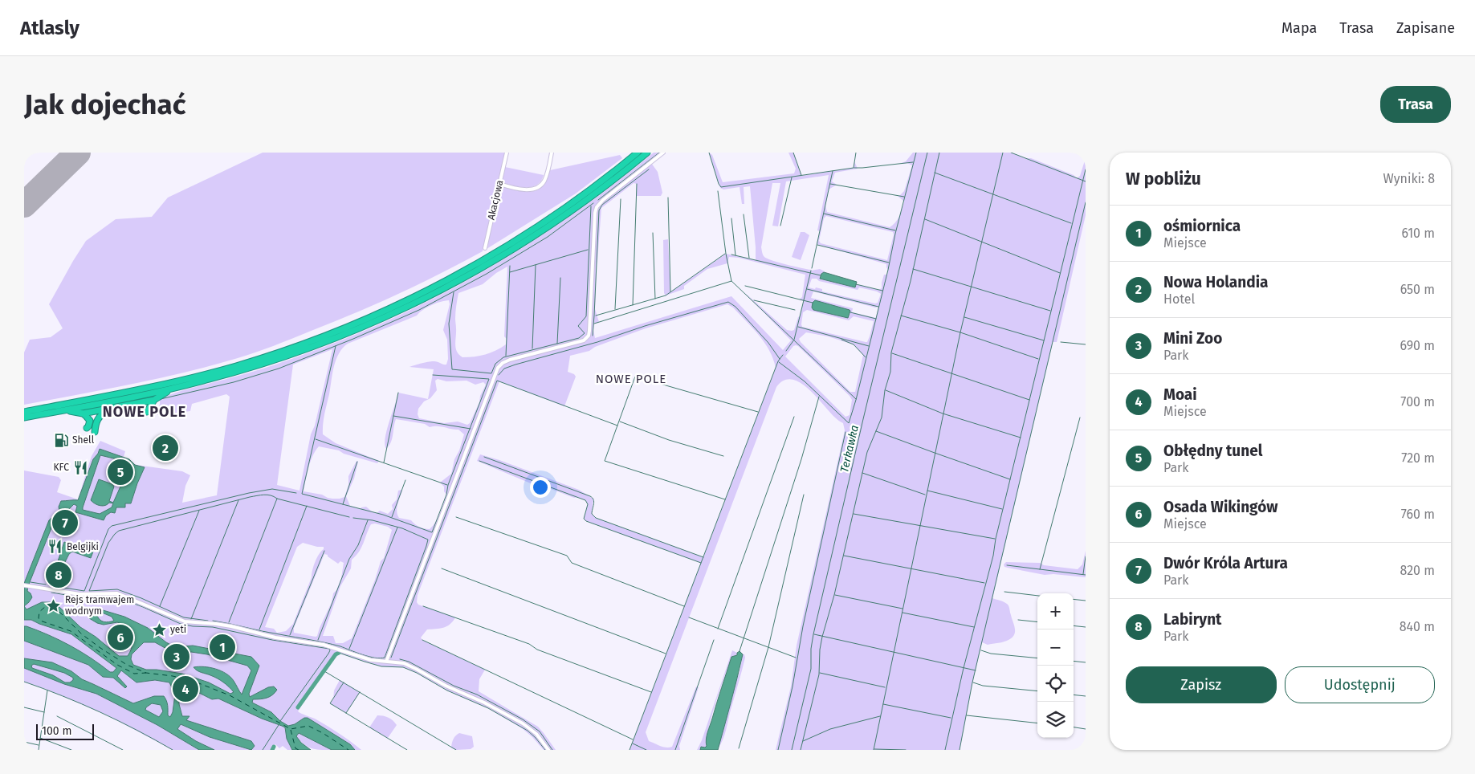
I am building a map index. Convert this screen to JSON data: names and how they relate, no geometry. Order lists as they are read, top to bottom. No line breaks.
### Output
{"streets":{"street":["Akacjowa"]},"districts":["NOWE POLE","NOWE POLE"],"water":["Terkawka"],"places":{"fuel station":["Shell"],"restaurant":["KFC","Belgijki"],"place":["Rejs tramwajem wodnym","yeti"]},"scale_bar":"100 m","page":{"header":"Atlasly","nav":["Mapa","Trasa","Zapisane"],"buttons":["Trasa",["Zapisz","Udostępnij"]],"title":"Jak dojechać","heading":["W pobliżu","Wyniki: 8"],"list":[{"mark":"1","name":"ośmiornica","note":"Miejsce","value":"610 m"},{"mark":"2","name":"Nowa Holandia","note":"Hotel","value":"650 m"},{"mark":"3","name":"Mini Zoo","note":"Park","value":"690 m"},{"mark":"4","name":"Moai","note":"Miejsce","value":"700 m"},{"mark":"5","name":"Obłędny tunel","note":"Park","value":"720 m"},{"mark":"6","name":"Osada Wikingów","note":"Miejsce","value":"760 m"},{"mark":"7","name":"Dwór Króla Artura","note":"Park","value":"820 m"},{"mark":"8","name":"Labirynt","note":"Park","value":"840 m"}],"pins":["2","5","7","8","6","1","3","4"],"map_buttons":["+","−"],"scale":"100 m"}}
